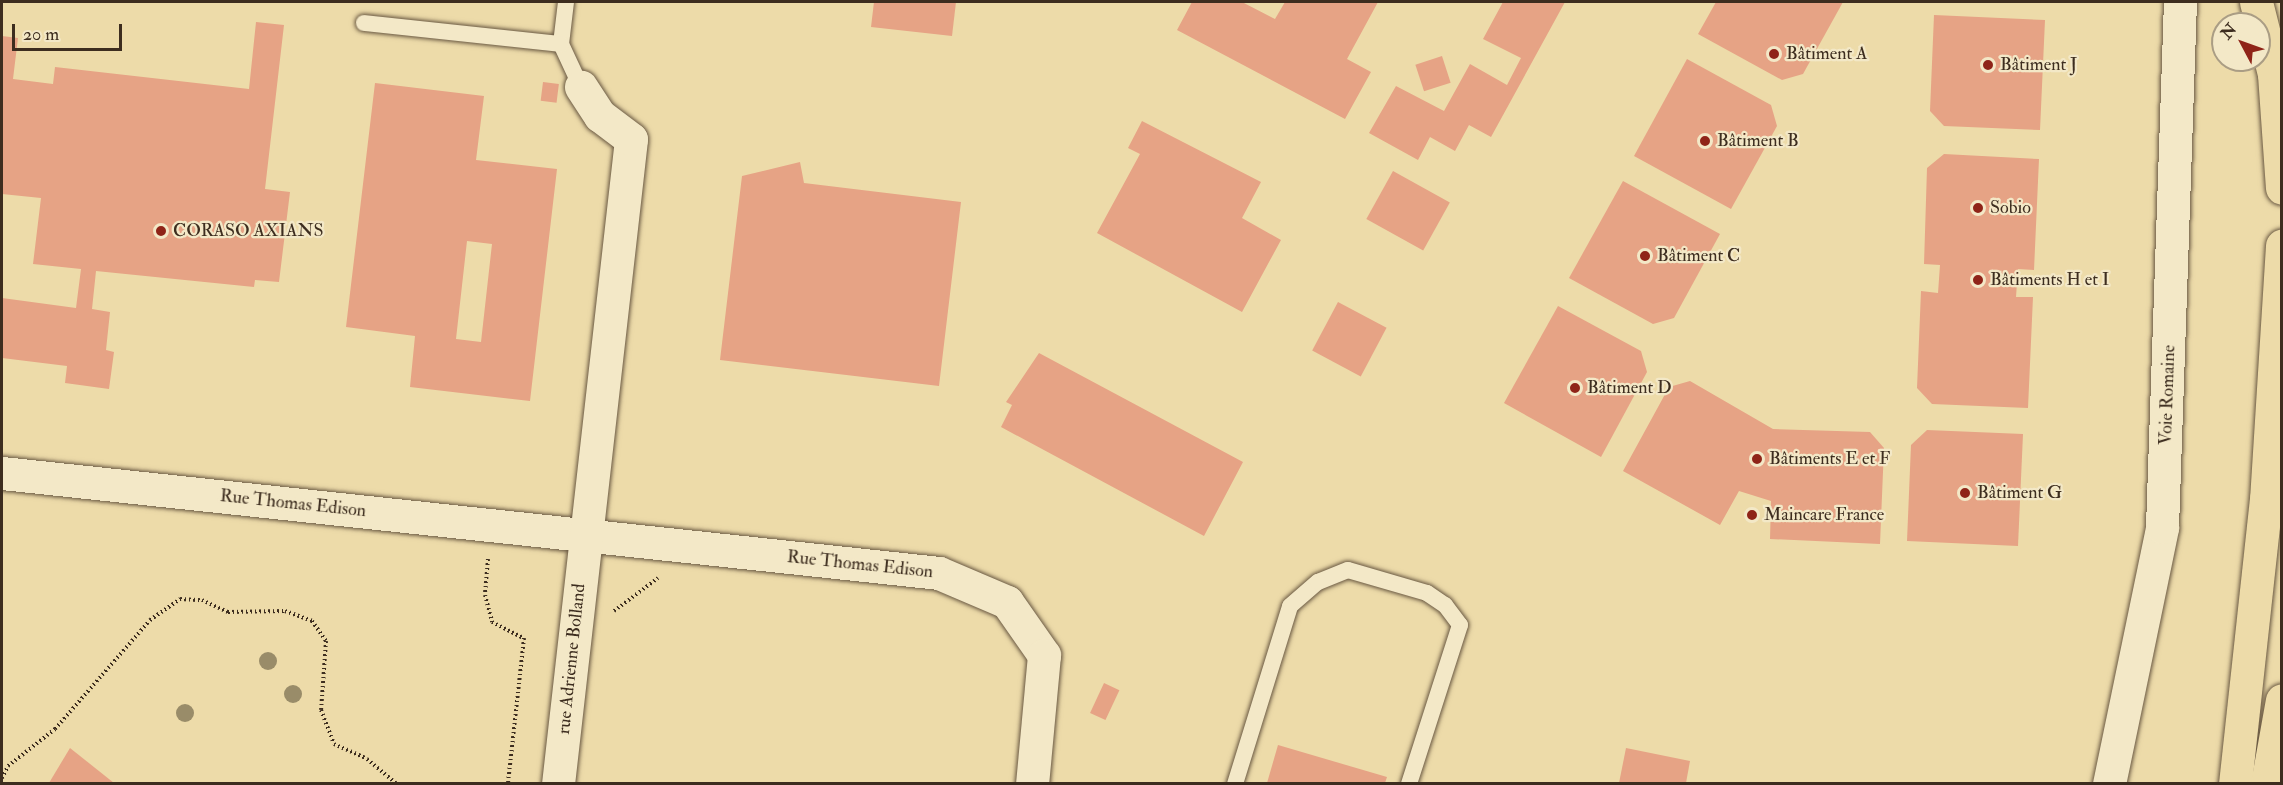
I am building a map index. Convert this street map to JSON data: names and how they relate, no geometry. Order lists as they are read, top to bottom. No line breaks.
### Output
{"streets":{"street":["Voie Romaine","Rue Thomas Edison","rue Adrienne Bolland"]},"crossings":[["Rue Thomas Edison","rue Adrienne Bolland"]],"places":["Bâtiment A","Bâtiment J","Bâtiment B","Sobio","CORASO AXIANS","Bâtiment C","Bâtiments H et I","Bâtiment D","Bâtiments E et F","Bâtiment G","Maincare France"],"scale_bar":"20 m","north":"top left"}
